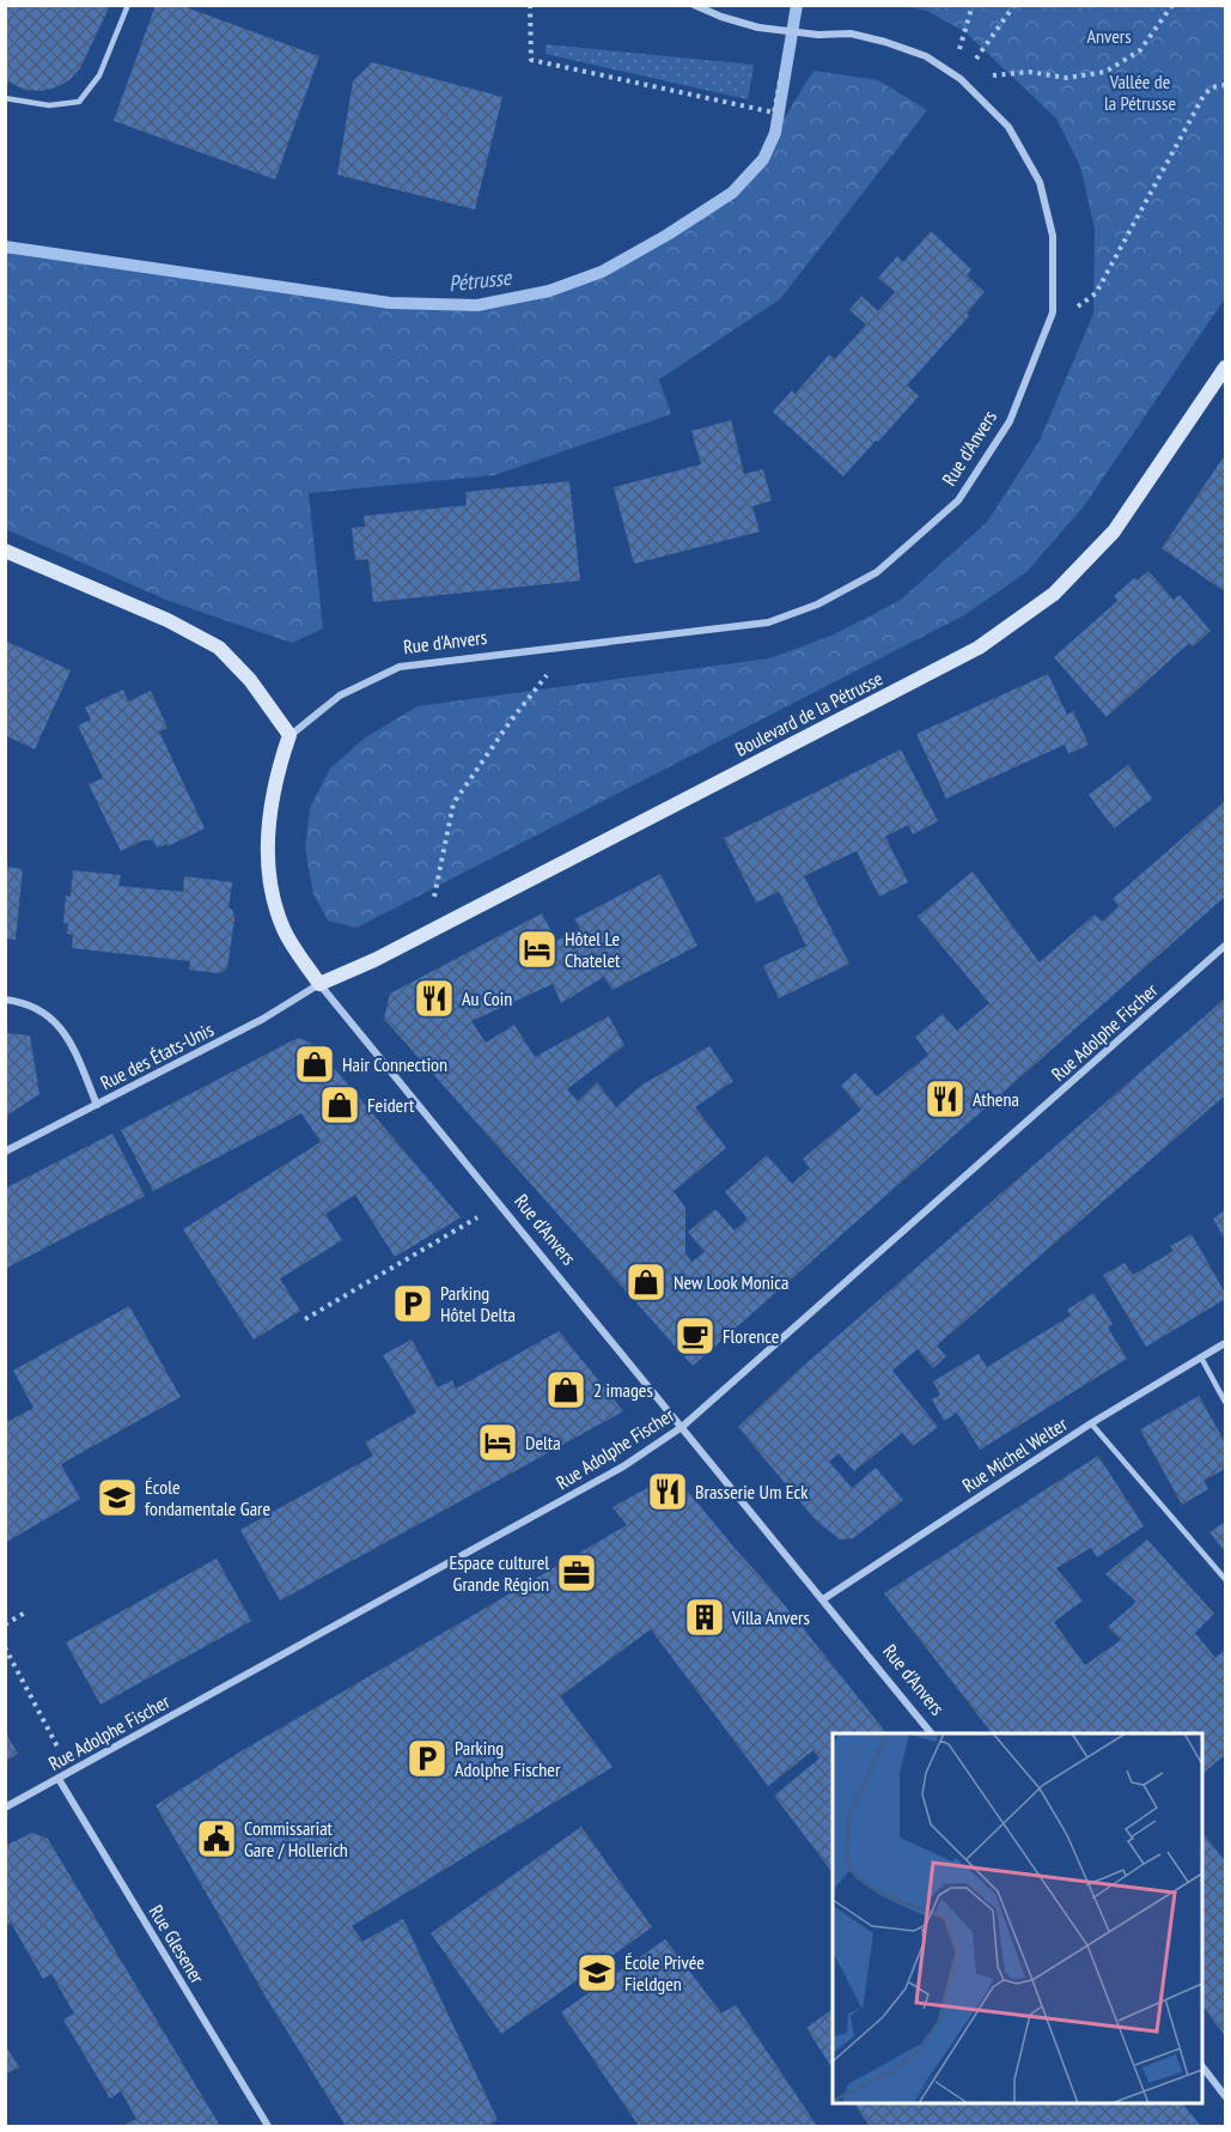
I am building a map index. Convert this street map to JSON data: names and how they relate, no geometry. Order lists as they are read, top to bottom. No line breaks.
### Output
{"streets":{"main road":["Rue d'Anvers","Boulevard de la Pétrusse"],"street":["Rue Adolphe Fischer","Rue des États-Unis","Rue Michel Welter","Rue Glesener"]},"crossings":[["Rue d'Anvers","Boulevard de la Pétrusse"],["Rue d'Anvers","Rue Adolphe Fischer"],["Rue d'Anvers","Rue des États-Unis"],["Rue d'Anvers","Rue Michel Welter"],["Boulevard de la Pétrusse","Rue des États-Unis"],["Rue Adolphe Fischer","Rue Glesener"]],"water":["Pétrusse"],"parks":["Anvers","Vallée de la Pétrusse"],"places":{"hotel":["Hôtel Le Chatelet","Delta"],"restaurant":["Au Coin","Athena","Brasserie Um Eck"],"shop":["Hair Connection","Feidert","New Look Monica","2 images"],"parking":["Parking Hôtel Delta","Parking Adolphe Fischer"],"cafe":["Florence"],"school or university":["École fondamentale Gare","École Privée Fieldgen"],"office":["Espace culturel Grande Région"],"building":["Villa Anvers"],"public building":["Commissariat Gare / Hollerich"]}}
